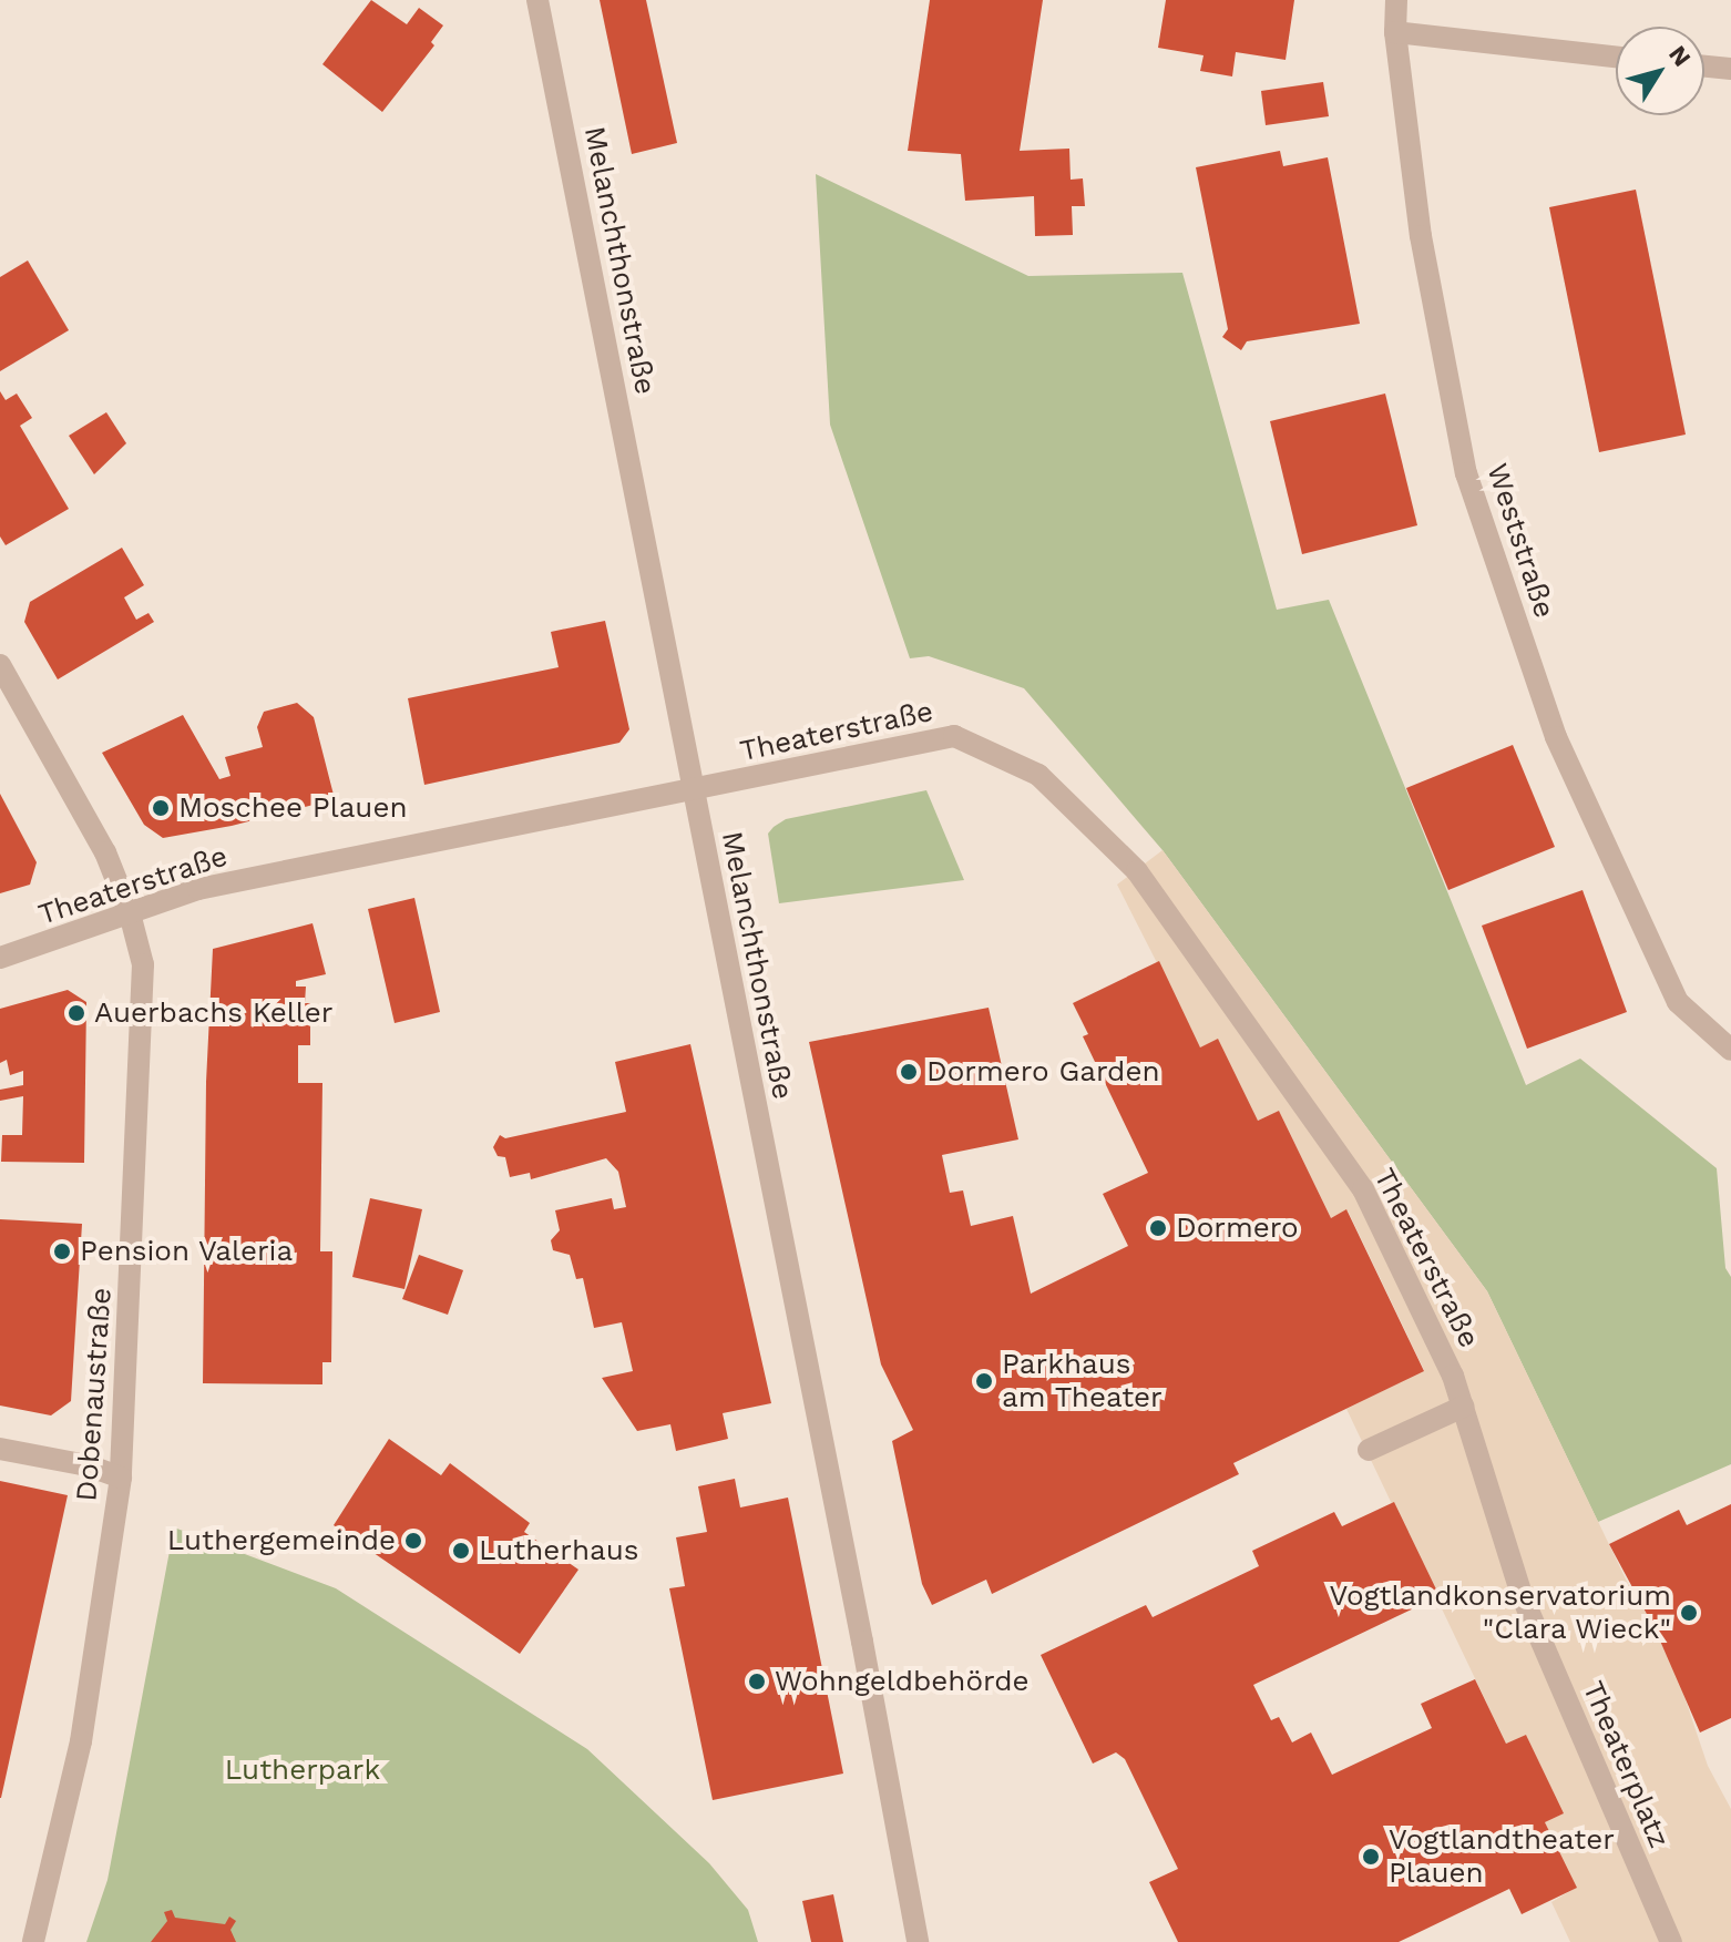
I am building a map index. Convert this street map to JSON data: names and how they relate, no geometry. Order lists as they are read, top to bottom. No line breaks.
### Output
{"streets":{"street":["Melanchthonstraße","Weststraße","Theaterstraße","Dobenaustraße","Theaterplatz"]},"crossings":[["Melanchthonstraße","Theaterstraße"],["Theaterstraße","Dobenaustraße"],["Theaterstraße","Theaterplatz"]],"parks":["Lutherpark"],"places":["Moschee Plauen","Auerbachs Keller","Dormero Garden","Dormero","Pension Valeria","Parkhaus am Theater","Luthergemeinde","Lutherhaus","Vogtlandkonservatorium \"Clara Wieck\"","Wohngeldbehörde","Vogtlandtheater Plauen"],"north":"top right"}
